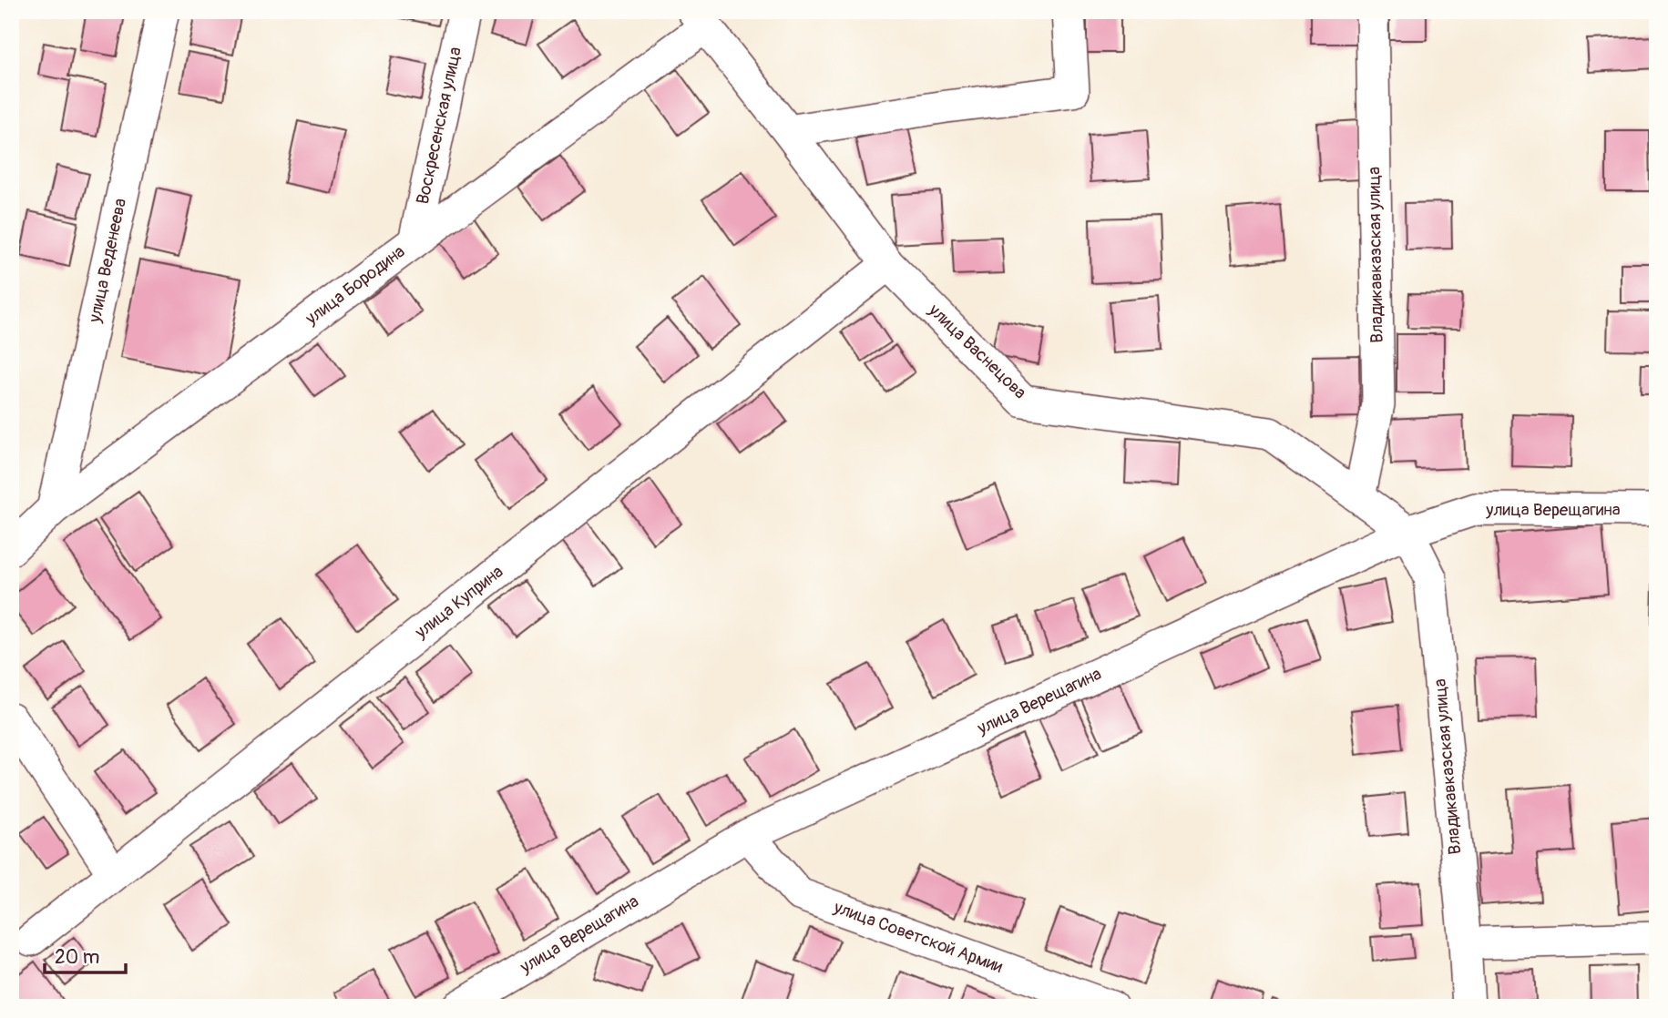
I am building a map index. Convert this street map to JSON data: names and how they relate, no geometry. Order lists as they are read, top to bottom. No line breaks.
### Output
{"streets":{"street":["Воскресенская улица","Владикавказская улица","улица Веденеева","улица Бородина","улица Васнецова","улица Верещагина","улица Куприна","улица Советской Армии"]},"crossings":[["Воскресенская улица","улица Бородина"],["Владикавказская улица","улица Васнецова"],["Владикавказская улица","улица Верещагина"],["улица Веденеева","улица Бородина"],["улица Бородина","улица Васнецова"],["улица Васнецова","улица Верещагина"],["улица Васнецова","улица Куприна"],["улица Верещагина","улица Советской Армии"]],"scale_bar":"20 m"}
